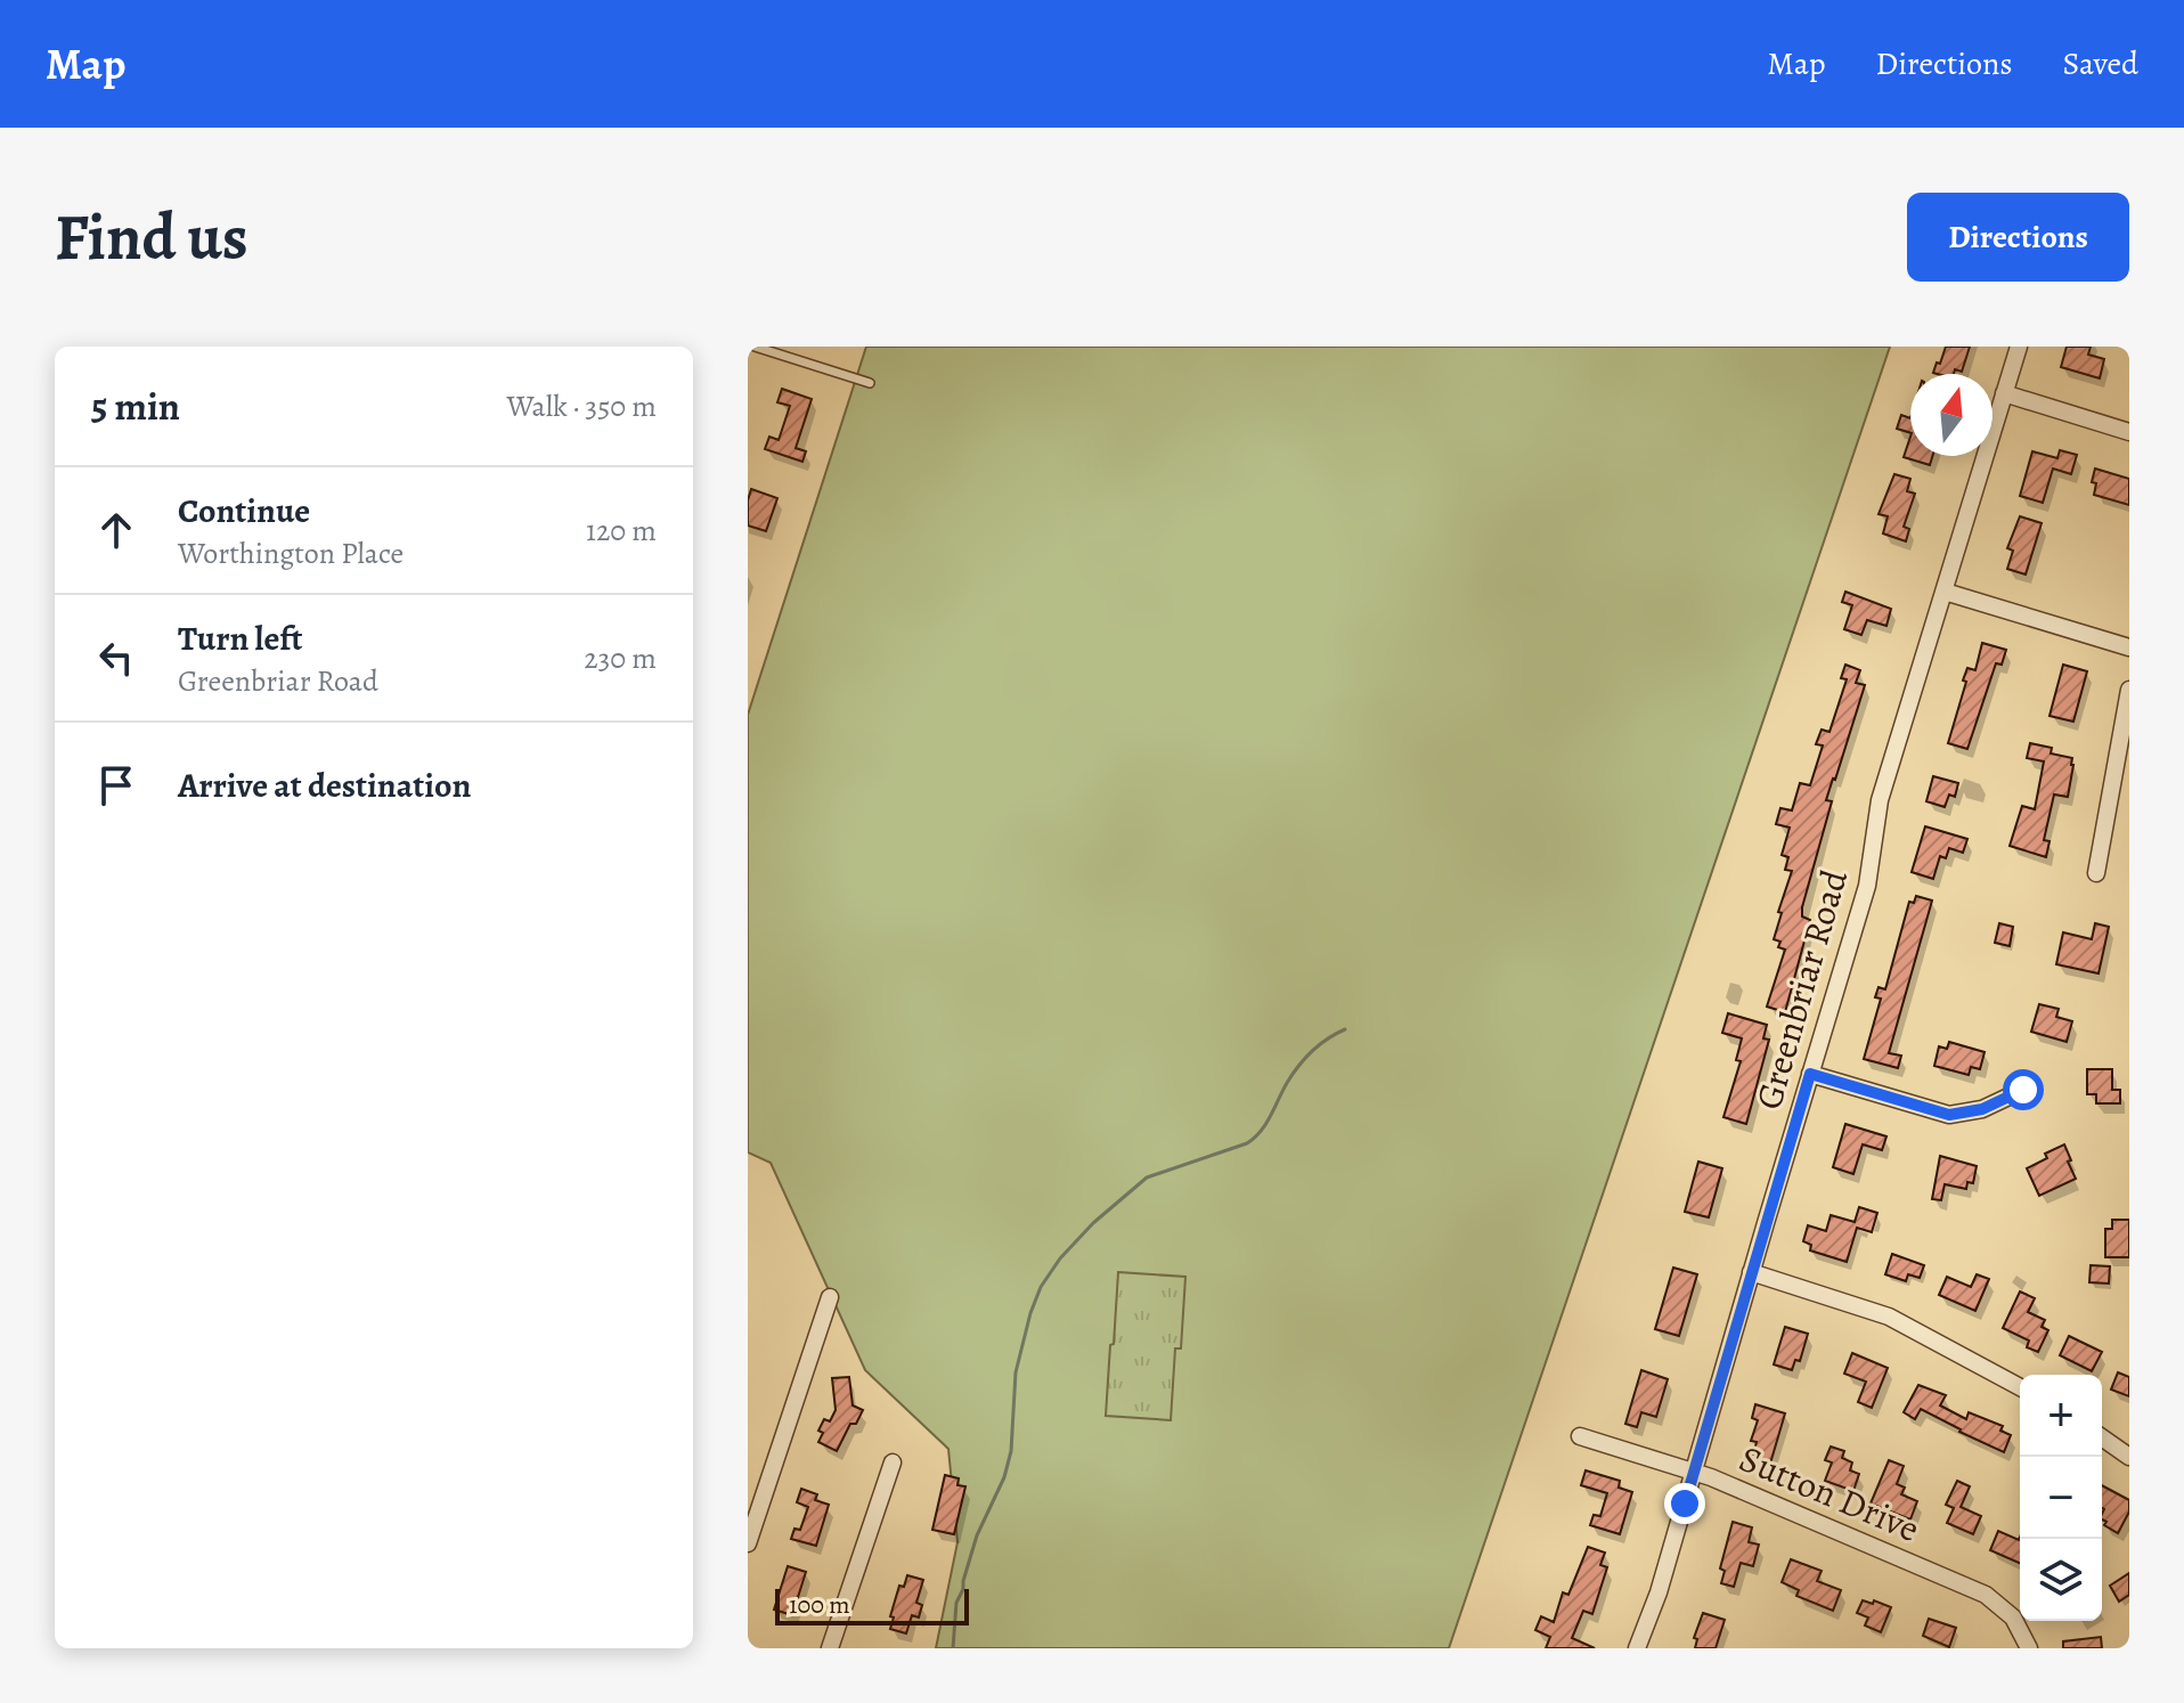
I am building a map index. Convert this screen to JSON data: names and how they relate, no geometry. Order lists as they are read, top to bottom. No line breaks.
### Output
{"streets":{"street":["Greenbriar Road","Sutton Drive"]},"crossings":[["Greenbriar Road","Sutton Drive"]],"scale_bar":"100 m","north":"top","page":{"header":"Map","nav":["Map","Directions","Saved"],"buttons":"Directions","title":"Find us","heading":["5 min","Walk · 350 m"],"list":[["Continue","Worthington Place","120 m"],["Turn left","Greenbriar Road","230 m"],"Arrive at destination"],"map_buttons":["+","−"],"scale":"100 m"}}
